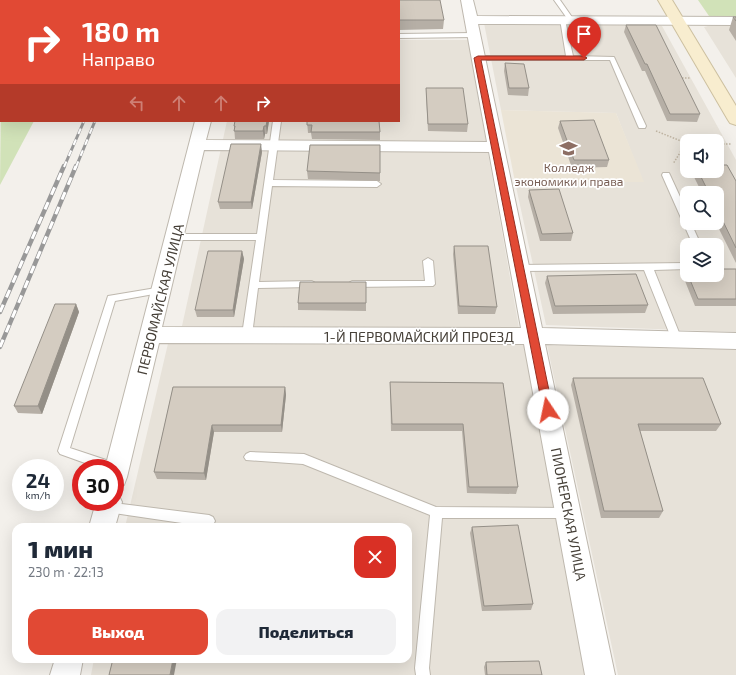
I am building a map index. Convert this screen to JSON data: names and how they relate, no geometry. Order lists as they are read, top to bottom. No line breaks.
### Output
{"streets":{"street":["ПЕРВОМАЙСКАЯ УЛИЦА","1-Й ПЕРВОМАЙСКИЙ ПРОЕЗД","ПИОНЕРСКАЯ УЛИЦА"]},"crossings":[["ПЕРВОМАЙСКАЯ УЛИЦА","1-Й ПЕРВОМАЙСКИЙ ПРОЕЗД"],["1-Й ПЕРВОМАЙСКИЙ ПРОЕЗД","ПИОНЕРСКАЯ УЛИЦА"]],"places":{"school or university":["Колледж экономики и права"]},"page":{"turn":["180 m","Направо"],"speed":"24 km/h","limit":"30","heading":["1 мин","230 m · 22:13"],"buttons":["Выход","Поделиться"]}}
